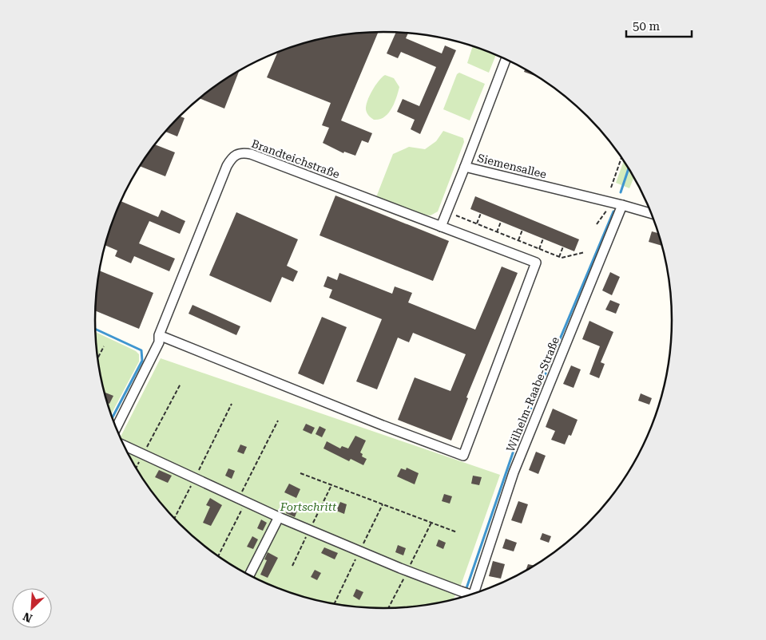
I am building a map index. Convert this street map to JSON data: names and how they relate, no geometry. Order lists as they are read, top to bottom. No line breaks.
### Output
{"streets":{"street":["Brandteichstraße","Siemensallee","Wilhelm-Raabe-Straße"]},"crossings":[["Siemensallee","Wilhelm-Raabe-Straße"]],"parks":["Fortschritt"],"scale_bar":"50 m","north":"bottom left"}
